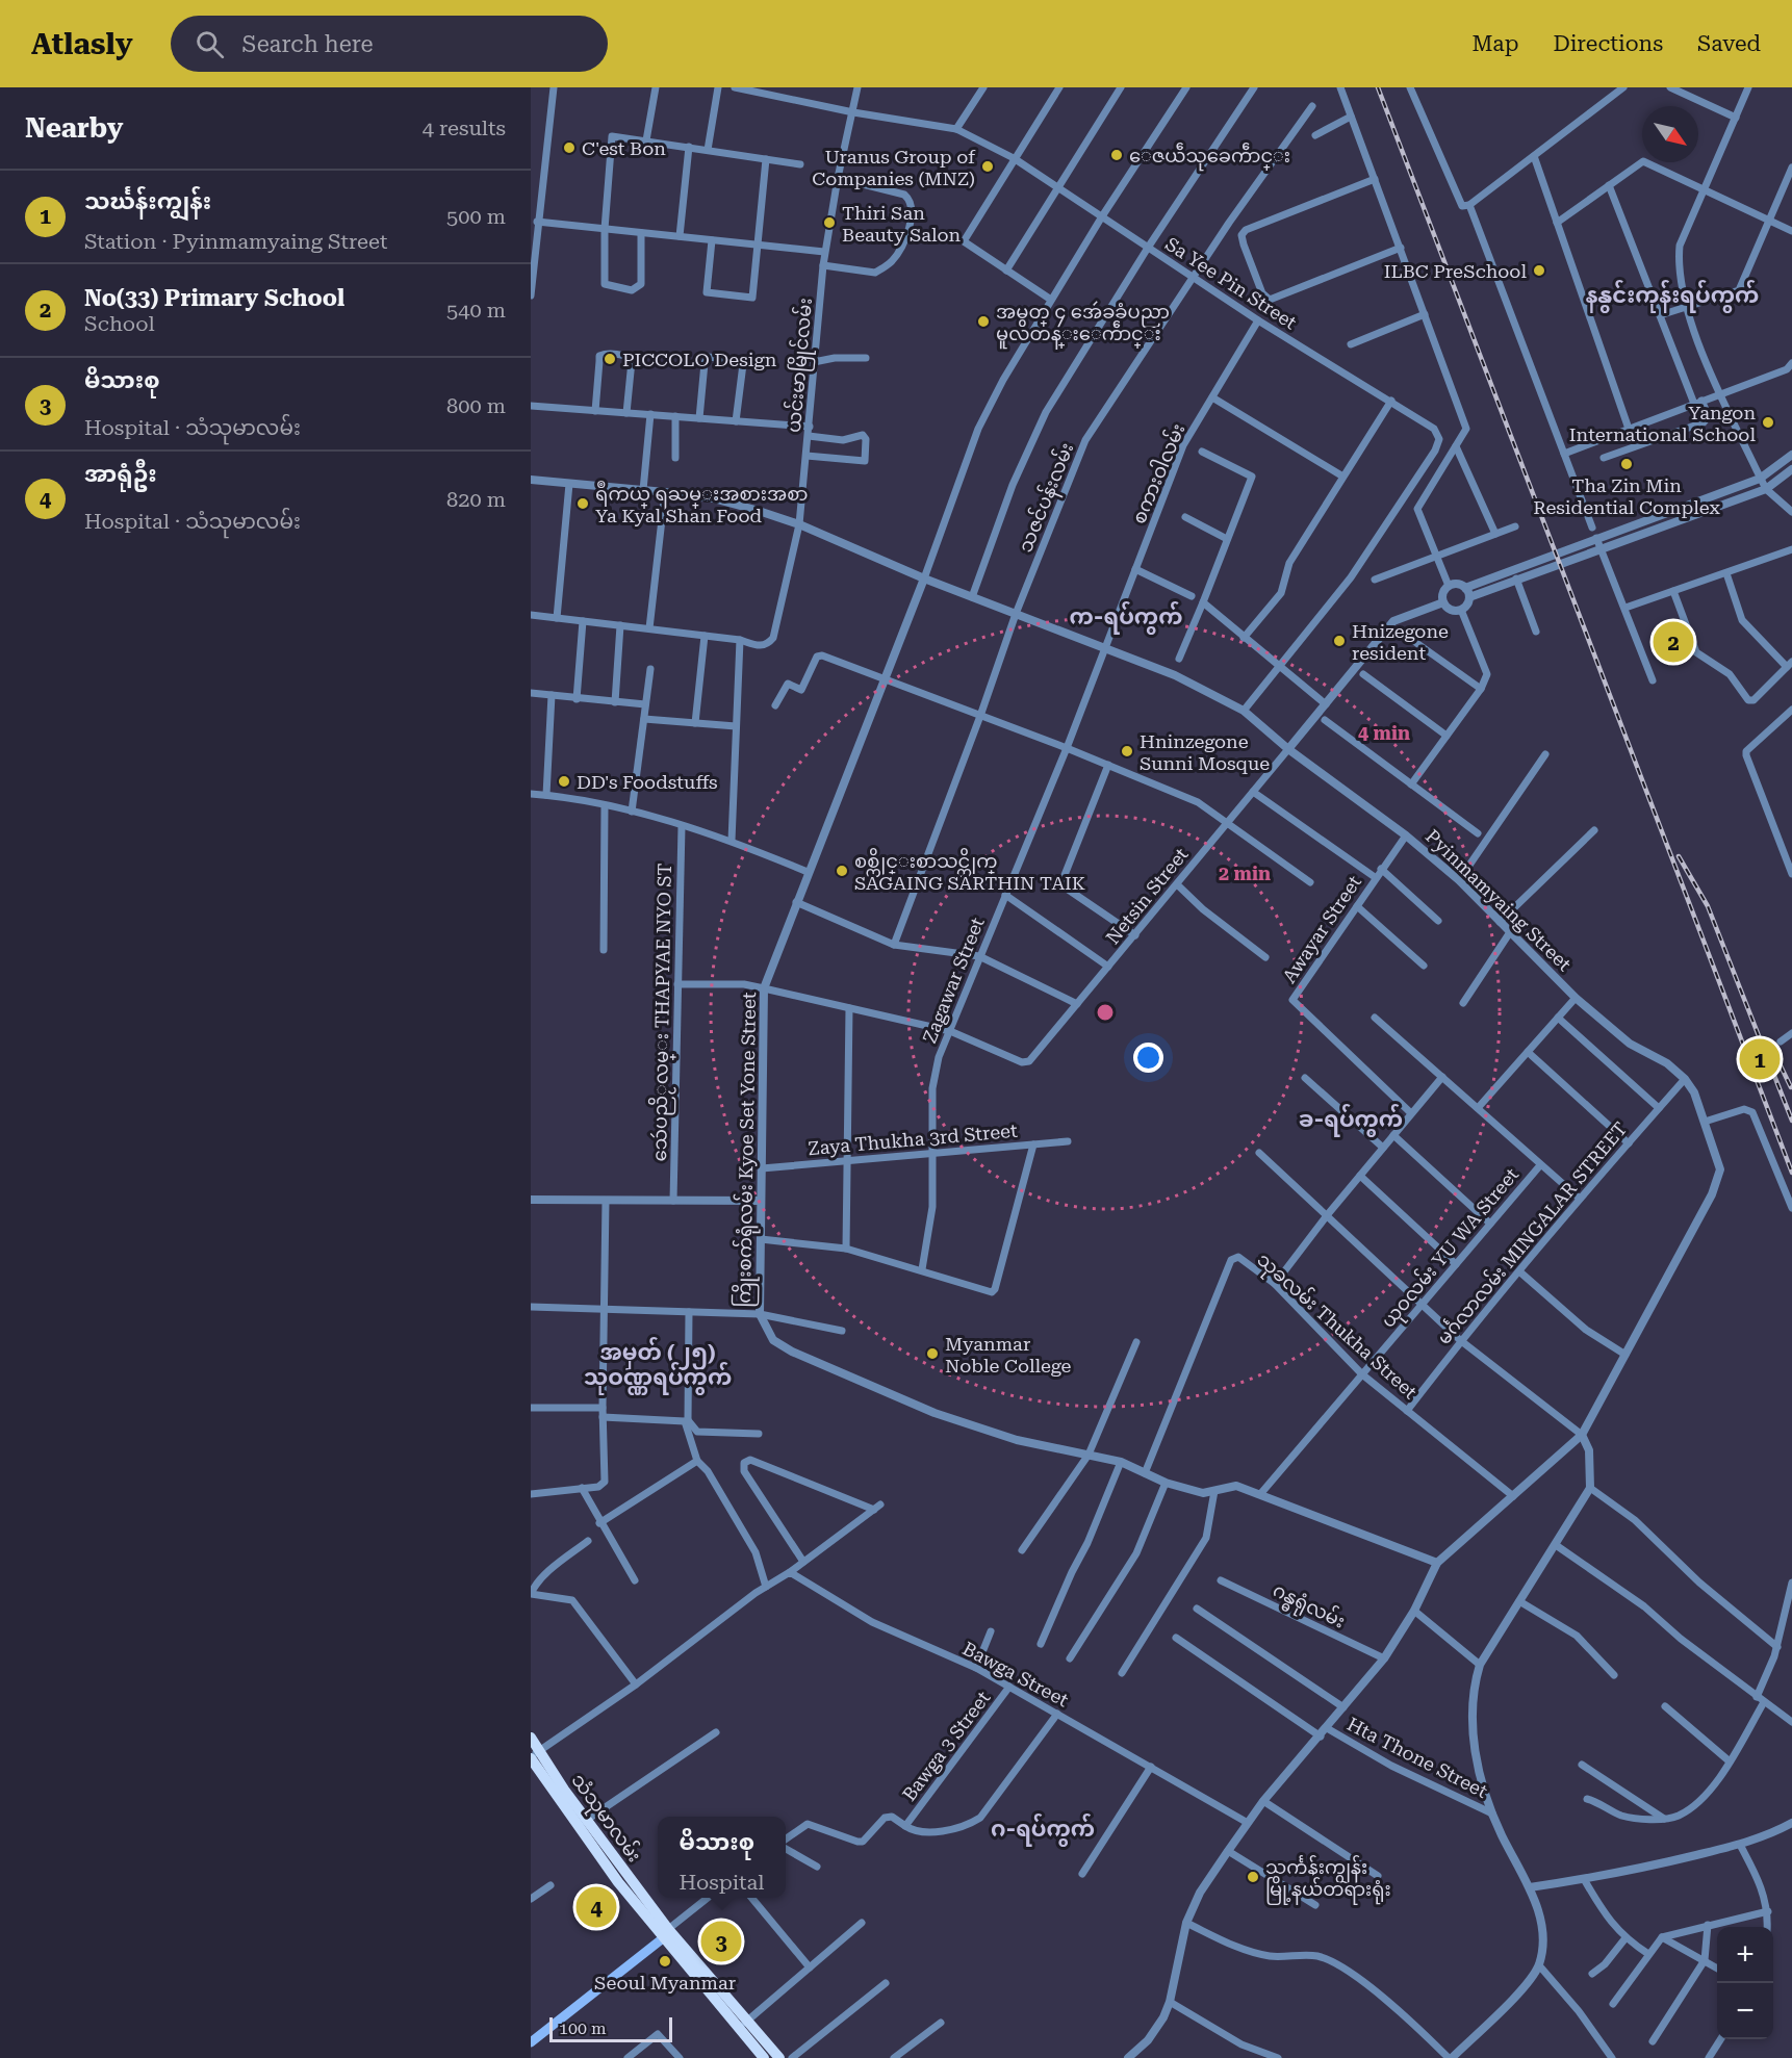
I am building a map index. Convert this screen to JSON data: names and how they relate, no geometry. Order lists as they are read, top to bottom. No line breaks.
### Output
{"streets":{"main road":["သံသုမာလမ်း"],"street":["Sa Yee Pin Street","ယင်းမာမြိုင်လမ်း","စကားဝါလမ်း","သဇင်ပန်းလမ်း","Netsin Street","Pyinmamyaing Street","Awayar Street","Zagawar Street","သေဴပညိႂလမ္း THAPYAE NYO ST","Zaya Thukha 3rd Street","ကြိုးစက်ရုံလမ်း Kyoe Set Yone Street","မင်္ဂလာလမ်း MINGALAR STREET","ယုဝလမ်း YU WA Street","သုခလမ်း Thukha Street","ဂန္ဓရုံလမ်း","Bawga Street","Bawga 3 Street","Hta Thone Street"]},"crossings":[["Sa Yee Pin Street","ယင်းမာမြိုင်လမ်း"],["Sa Yee Pin Street","စကားဝါလမ်း"],["Sa Yee Pin Street","သဇင်ပန်းလမ်း"],["Sa Yee Pin Street","Pyinmamyaing Street"],["ယင်းမာမြိုင်လမ်း","Pyinmamyaing Street"],["စကားဝါလမ်း","Pyinmamyaing Street"],["စကားဝါလမ်း","Zagawar Street"],["သဇင်ပန်းလမ်း","Pyinmamyaing Street"],["Netsin Street","Pyinmamyaing Street"],["Netsin Street","Zagawar Street"],["Pyinmamyaing Street","Awayar Street"],["Pyinmamyaing Street","Zagawar Street"],["Pyinmamyaing Street","ကြိုးစက်ရုံလမ်း Kyoe Set Yone Street"],["Pyinmamyaing Street","မင်္ဂလာလမ်း MINGALAR STREET"],["Zagawar Street","Zaya Thukha 3rd Street"],["Zaya Thukha 3rd Street","ကြိုးစက်ရုံလမ်း Kyoe Set Yone Street"],["ကြိုးစက်ရုံလမ်း Kyoe Set Yone Street","ယုဝလမ်း YU WA Street"],["ကြိုးစက်ရုံလမ်း Kyoe Set Yone Street","သုခလမ်း Thukha Street"],["မင်္ဂလာလမ်း MINGALAR STREET","သုခလမ်း Thukha Street"],["ယုဝလမ်း YU WA Street","သုခလမ်း Thukha Street"],["Bawga Street","Bawga 3 Street"]],"districts":["နနွင်းကုန်းရပ်ကွက်","က-ရပ်ကွက်","ခ-ရပ်ကွက်","အမှတ် (၂၅) သုဝဏ္ဏရပ်ကွက်","ဂ-ရပ်ကွက်"],"places":["C'est Bon","ေဇယဵသုခေကဵာင္း","Uranus Group of Companies (MNZ)","Thiri San Beauty Salon","ILBC PreSchool","အမွတ္ ၄ အေဴခခံပညာ မူလတန္းေကဵာင္း","PICCOLO Design","Yangon International School","Tha Zin Min Residential Complex","ရဳကယ္ ရႀမ္းအစားအစာ Ya Kyal Shan Food","Hnizegone resident","Hninzegone Sunni Mosque","DD's Foodstuffs","စစ္ကိုင္းစာသင္တိုက္ SAGAING SARTHIN TAIK","Myanmar Noble College","သင်္ကန်းကျွန်း မြို့နယ်တရားရုံး","Seoul Myanmar"],"scale_bar":"100 m","north":"bottom right","page":{"header":"Atlasly","search":"Search here","nav":["Map","Directions","Saved"],"heading":["Nearby","4 results"],"list":[{"mark":"1","name":"သင်္ဃန်းကျွန်း","note":"Station · Pyinmamyaing Street","value":"500 m"},{"mark":"2","name":"No(33) Primary School","note":"School","value":"540 m"},{"mark":"3","name":"မိသားစု","note":"Hospital · သံသုမာလမ်း","value":"800 m"},{"mark":"4","name":"အာရုံဦး","note":"Hospital · သံသုမာလမ်း","value":"820 m"}],"pins":["2","1","4","3"],"popup":["မိသားစု","Hospital"],"map_buttons":["+","−"],"scale":"100 m"},"rings":["4 min","2 min"]}
